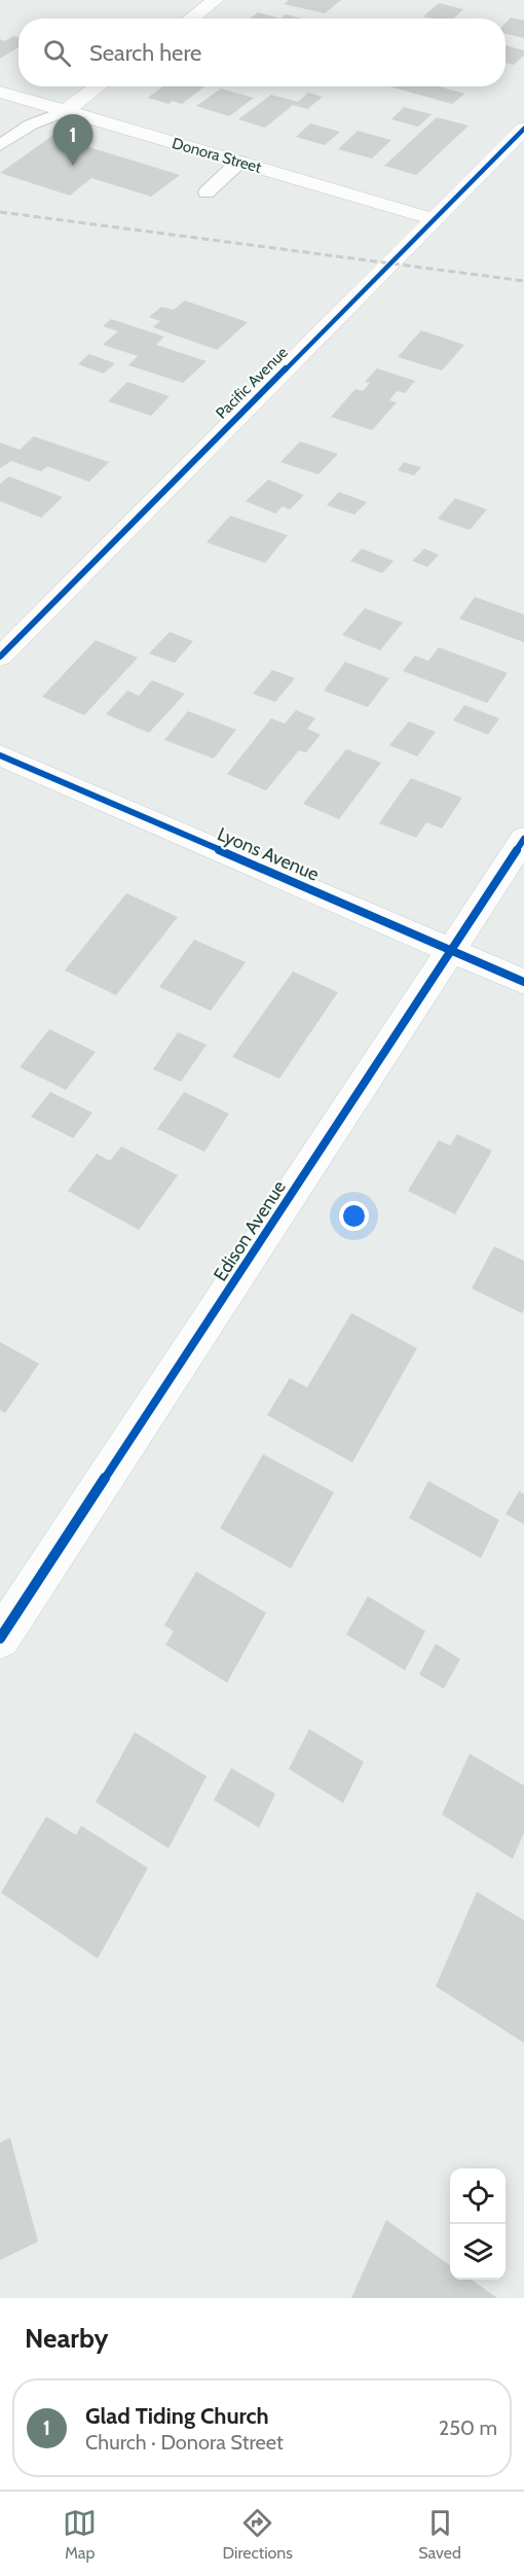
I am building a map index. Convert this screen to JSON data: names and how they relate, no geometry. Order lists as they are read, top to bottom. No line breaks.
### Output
{"streets":{"street":["Donora Street","Pacific Avenue","Lyons Avenue","Edison Avenue"]},"crossings":[["Donora Street","Pacific Avenue"],["Lyons Avenue","Edison Avenue"]],"page":{"search":"Search here","pins":"1","heading":"Nearby","list":[{"mark":"1","name":"Glad Tiding Church","note":"Church · Donora Street","value":"250 m"}],"nav":["Map","Directions","Saved"]}}
